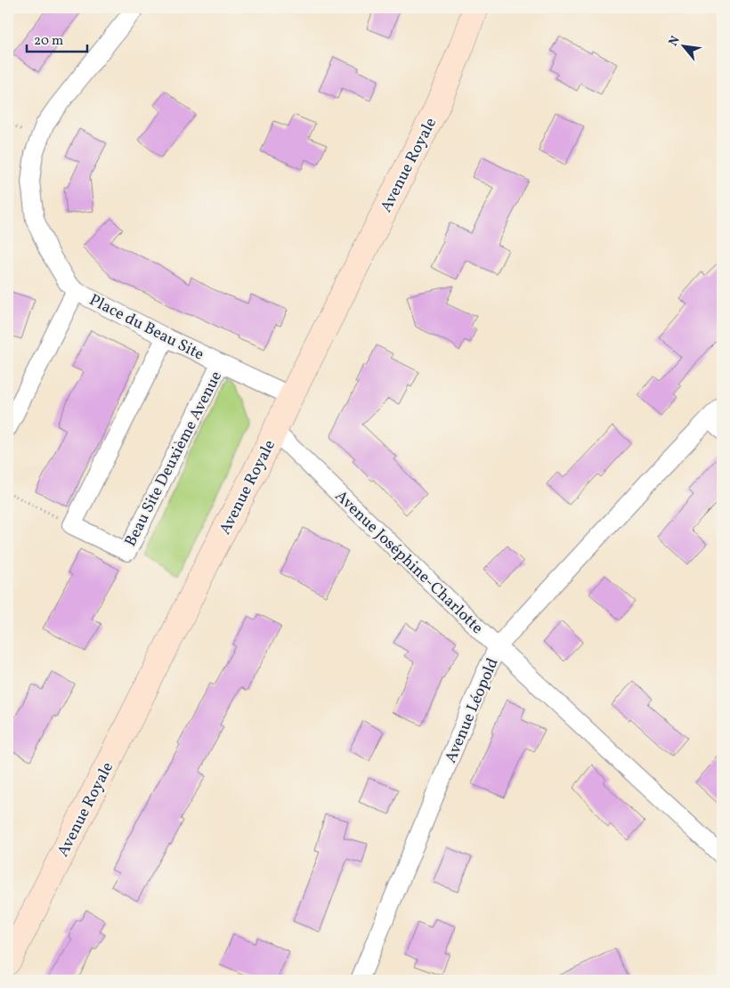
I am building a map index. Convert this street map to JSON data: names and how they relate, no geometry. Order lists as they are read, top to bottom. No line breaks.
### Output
{"streets":{"street":["Avenue Royale","Place du Beau Site","Beau Site Deuxième Avenue","Avenue Joséphine-Charlotte","Avenue Léopold"]},"crossings":[["Avenue Royale","Place du Beau Site"],["Avenue Royale","Avenue Joséphine-Charlotte"],["Place du Beau Site","Beau Site Deuxième Avenue"],["Avenue Joséphine-Charlotte","Avenue Léopold"]],"scale_bar":"20 m","north":"top left"}
